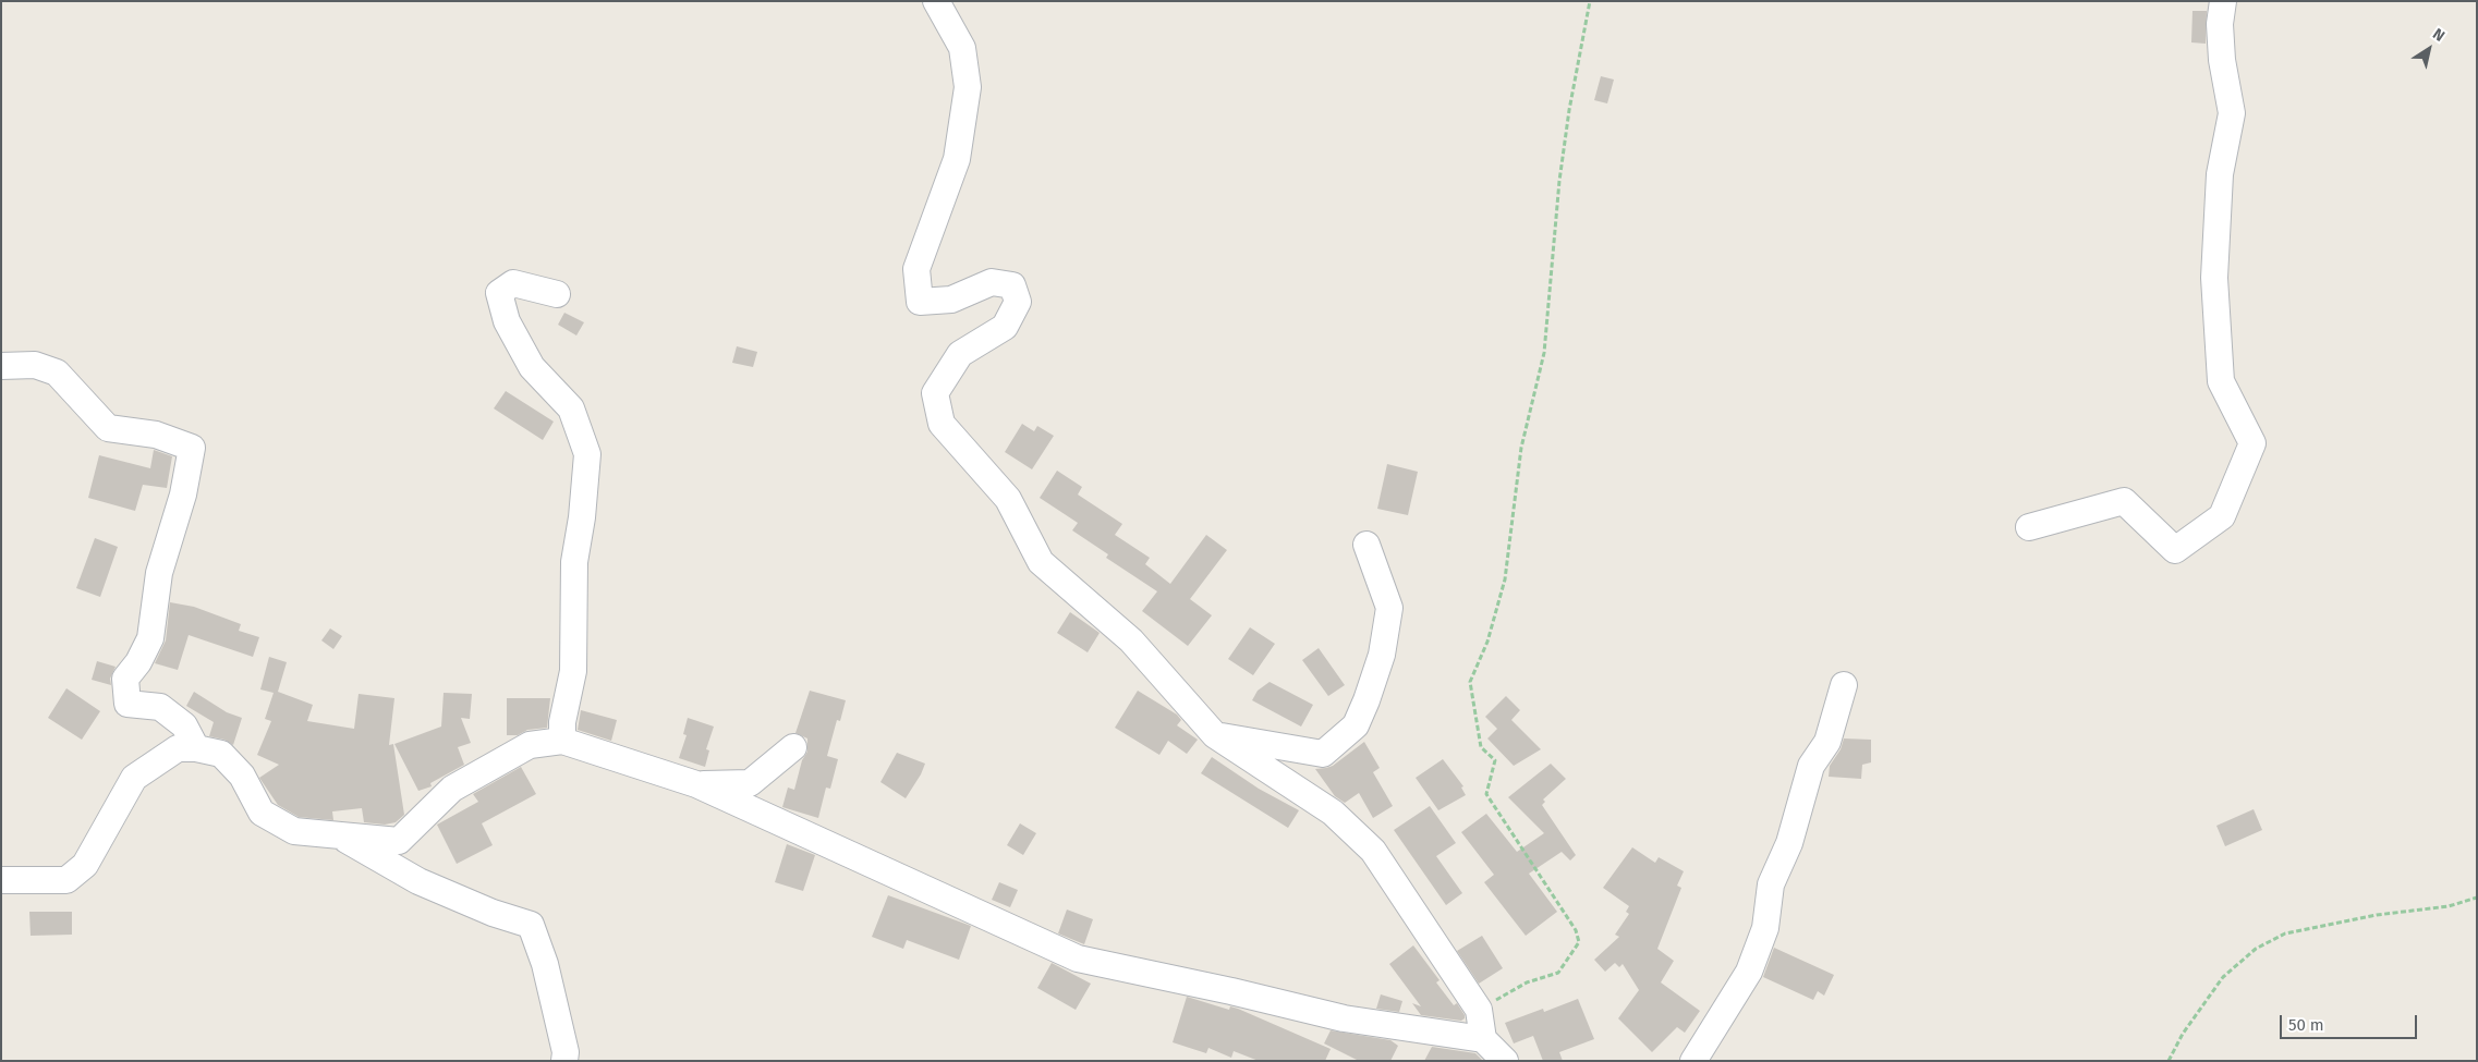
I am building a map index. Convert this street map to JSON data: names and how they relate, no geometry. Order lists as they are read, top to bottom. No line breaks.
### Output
{"scale_bar":"50 m","north":"top right"}
